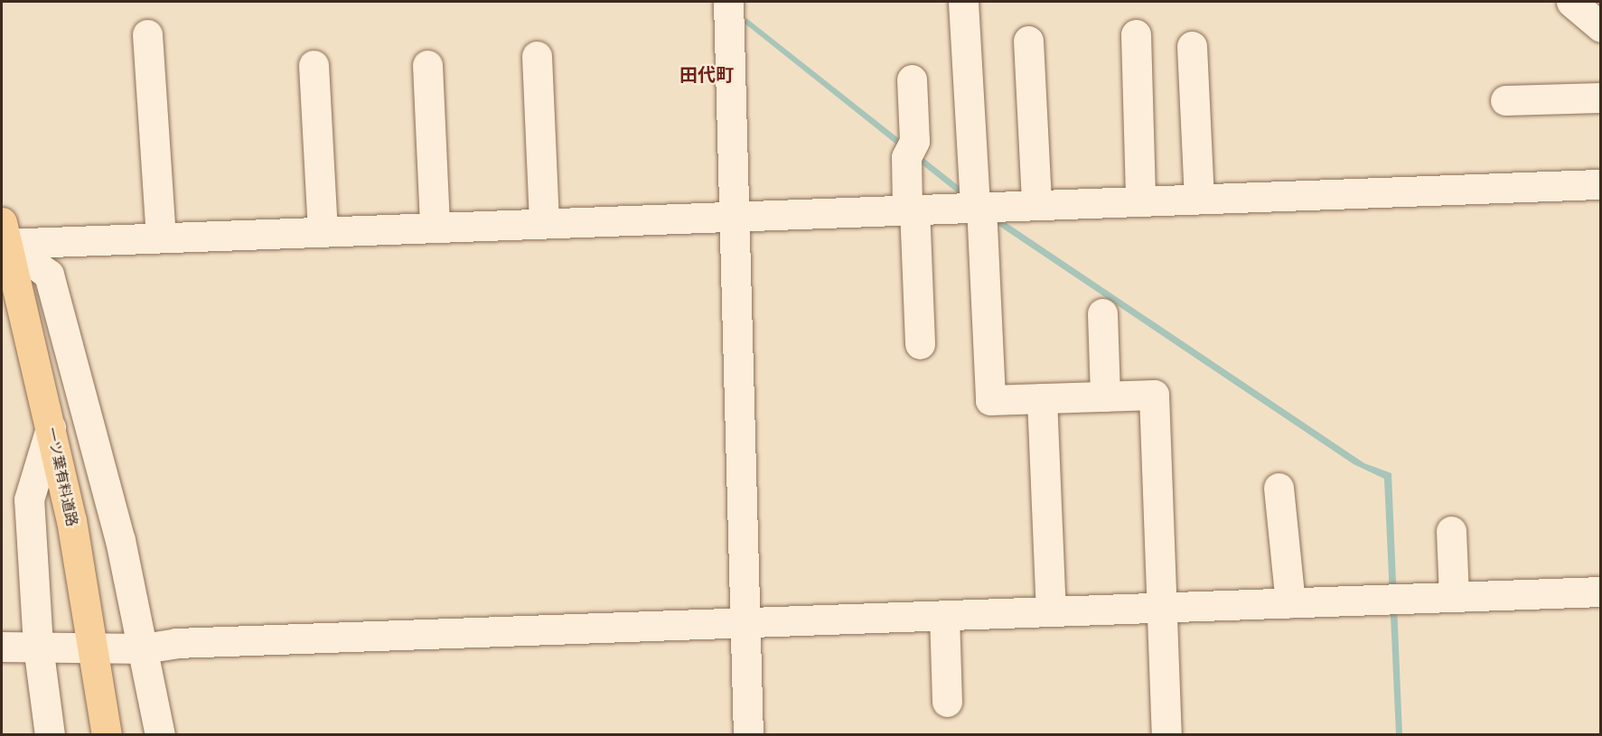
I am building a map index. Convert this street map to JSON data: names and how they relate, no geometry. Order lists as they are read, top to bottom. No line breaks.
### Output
{"streets":{"main road":["一ツ葉有料道路"]},"districts":["田代町"]}
